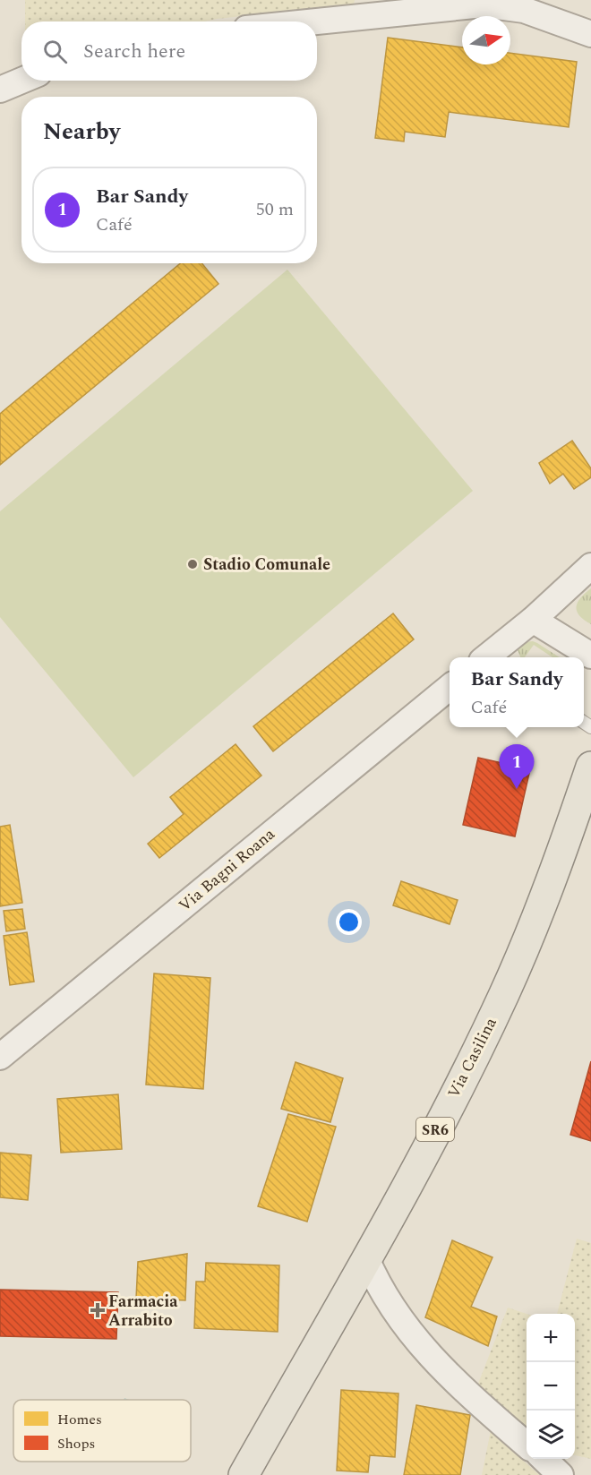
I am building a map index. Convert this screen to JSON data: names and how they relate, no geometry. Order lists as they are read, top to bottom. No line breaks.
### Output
{"streets":{"main road":["Via Casilina","SR6"],"street":["Via Bagni Roana"]},"places":{"other":["Stadio Comunale"],"health":["Farmacia Arrabito"]},"legend":["Homes","Shops"],"north":"right","page":{"search":"Search here","heading":"Nearby","list":[{"mark":"1","name":"Bar Sandy","note":"Café","value":"50 m"}],"popup":["Bar Sandy","Café"],"pins":"1","map_buttons":["+","−"]}}
